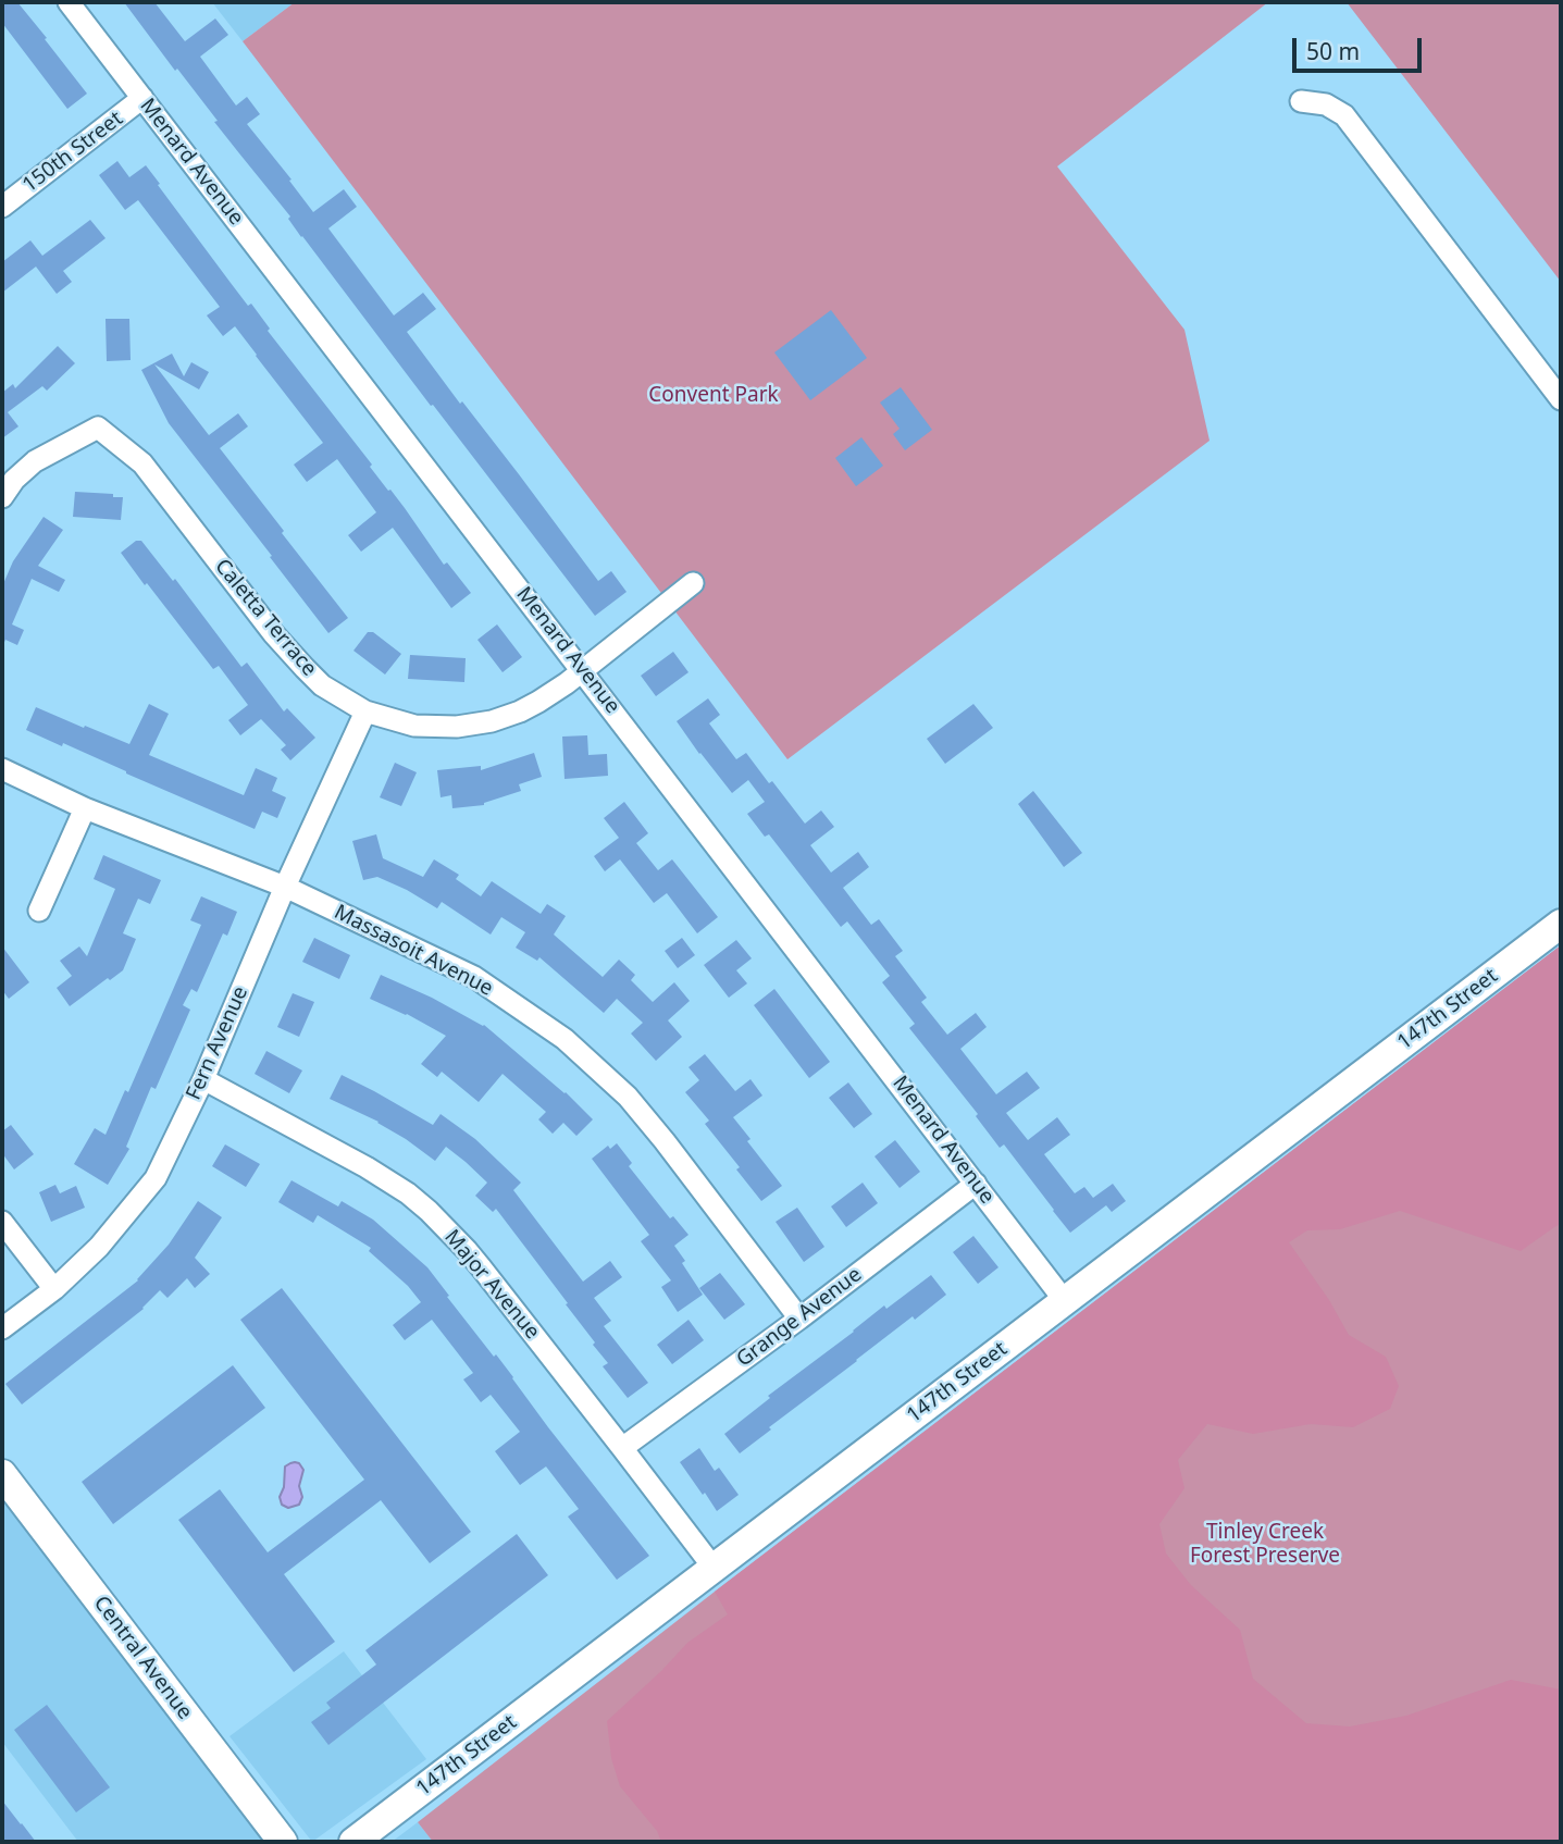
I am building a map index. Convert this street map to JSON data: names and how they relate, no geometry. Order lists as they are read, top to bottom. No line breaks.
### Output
{"streets":{"main road":["147th Street","Central Avenue"],"street":["150th Street","Menard Avenue","Caletta Terrace","Massasoit Avenue","Fern Avenue","Major Avenue","Grange Avenue"]},"crossings":[["150th Street","Menard Avenue"],["Menard Avenue","Caletta Terrace"],["Menard Avenue","147th Street"],["Menard Avenue","Grange Avenue"],["Caletta Terrace","Fern Avenue"],["Massasoit Avenue","Fern Avenue"],["Massasoit Avenue","Grange Avenue"],["147th Street","Major Avenue"],["Fern Avenue","Major Avenue"],["Major Avenue","Grange Avenue"]],"parks":["Convent Park","Tinley Creek Forest Preserve"],"scale_bar":"50 m"}
